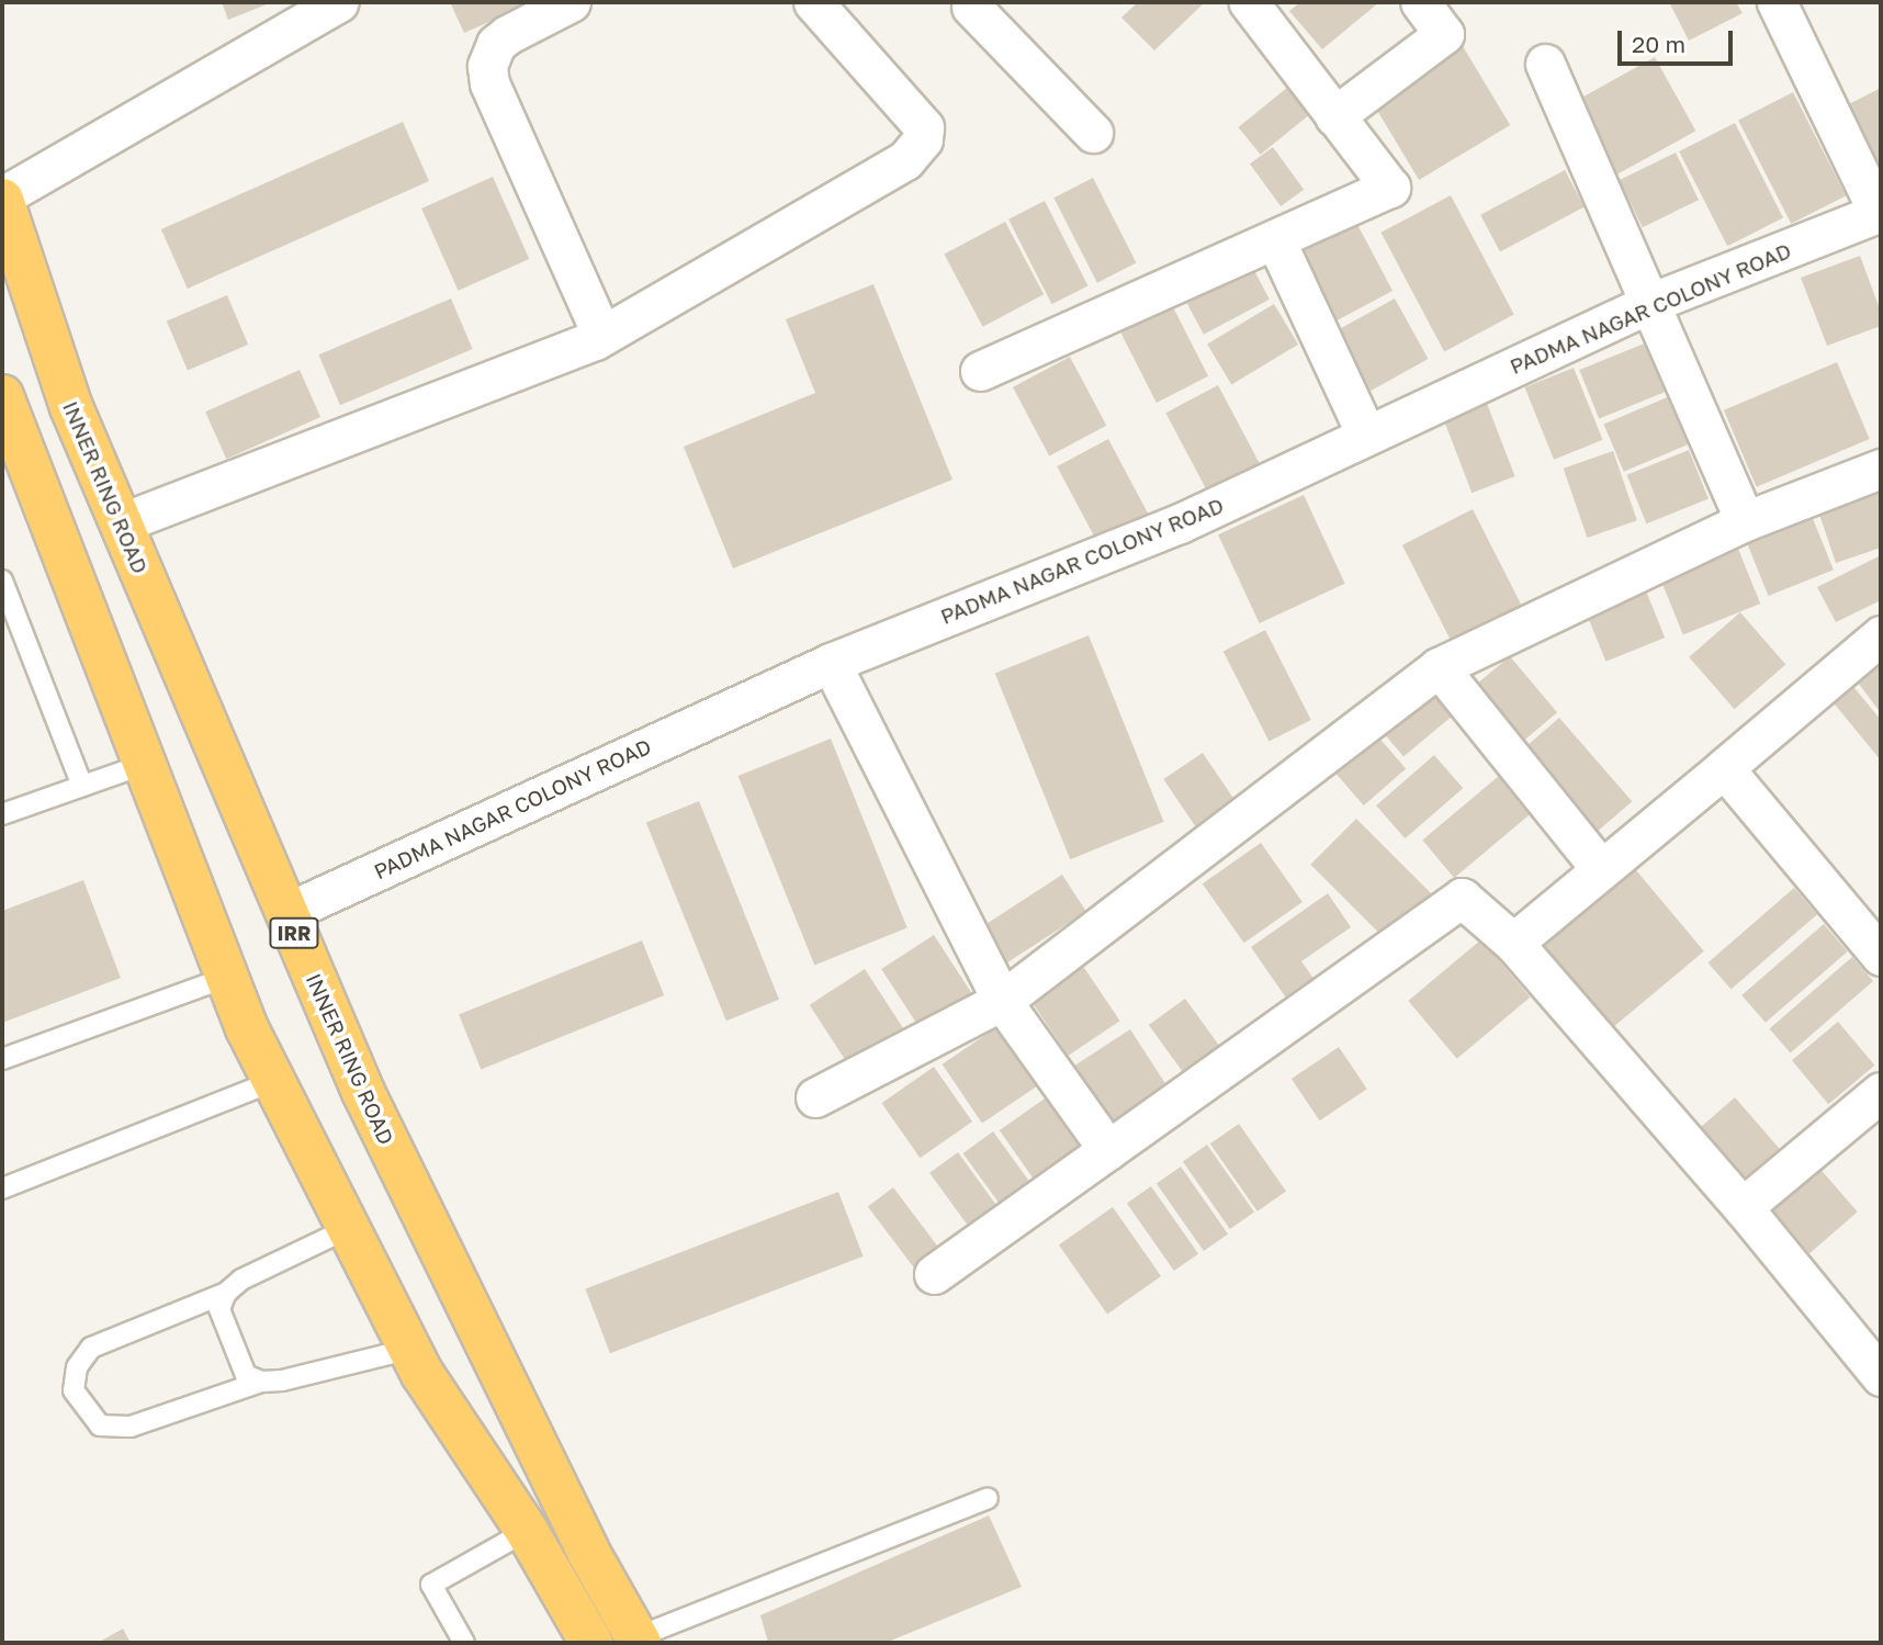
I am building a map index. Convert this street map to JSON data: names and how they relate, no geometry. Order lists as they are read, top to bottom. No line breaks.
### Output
{"streets":{"highway":["INNER RING ROAD","IRR"],"street":["PADMA NAGAR COLONY ROAD"]},"crossings":[["PADMA NAGAR COLONY ROAD","INNER RING ROAD"]],"scale_bar":"20 m"}
